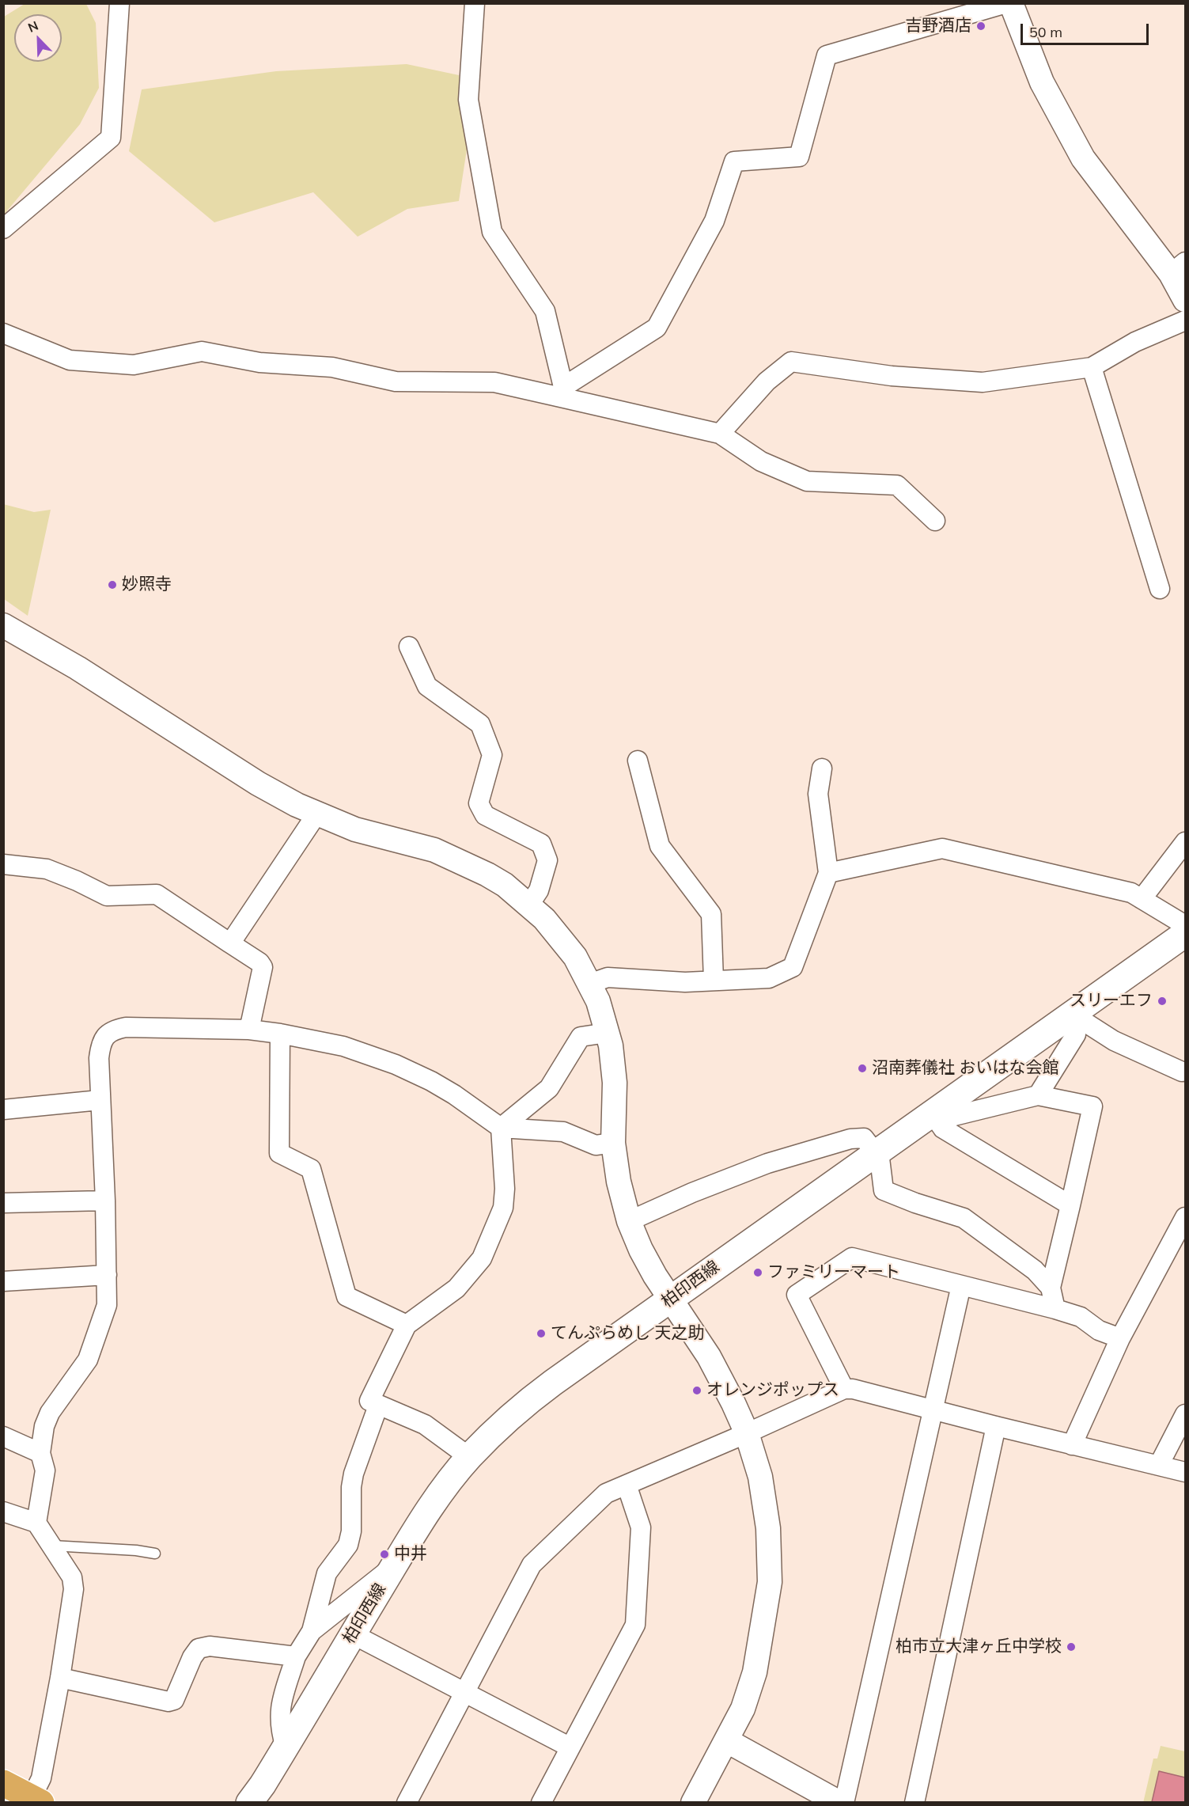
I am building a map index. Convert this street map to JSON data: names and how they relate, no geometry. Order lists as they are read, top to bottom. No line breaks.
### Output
{"streets":{"main road":["柏印西線"]},"places":["吉野酒店","妙照寺","スリーエフ","沼南葬儀社 おいはな会館","ファミリーマート","てんぷらめし 天之助","オレンジポップス","中井","柏市立大津ヶ丘中学校"],"scale_bar":"50 m","north":"top left"}
